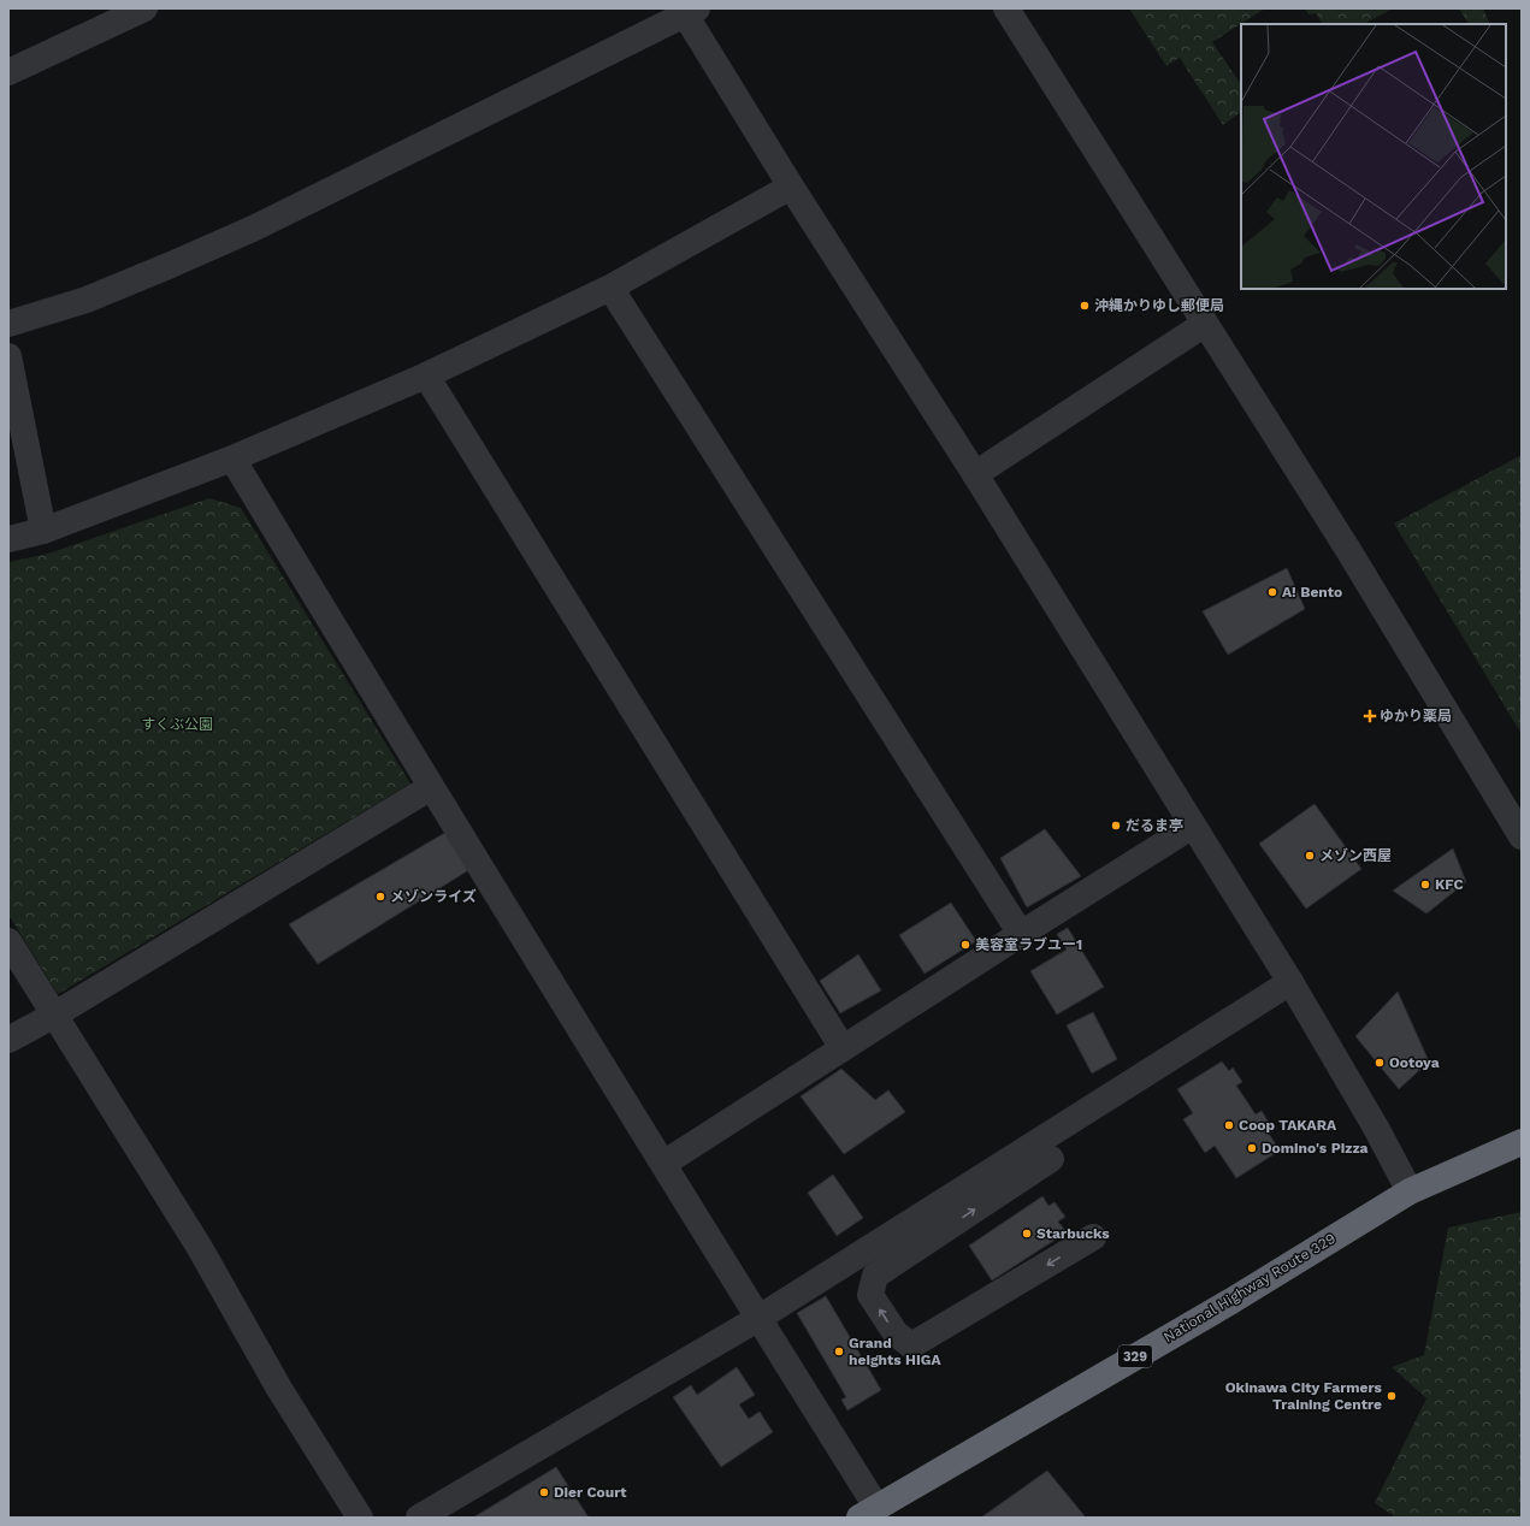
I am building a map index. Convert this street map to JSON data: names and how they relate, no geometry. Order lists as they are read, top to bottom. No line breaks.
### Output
{"streets":{"highway":["National Highway Route 329","329"]},"parks":["すくぶ公園"],"places":{"other":["沖縄かりゆし郵便局","A! Bento","だるま亭","メゾン西屋","KFC","メゾンライズ","美容室ラブユー1","Ootoya","Coop TAKARA","Domino's Pizza","Starbucks","Grand heights HIGA","Okinawa City Farmers Training Centre","Dier Court"],"health":["ゆかり薬局"]}}
